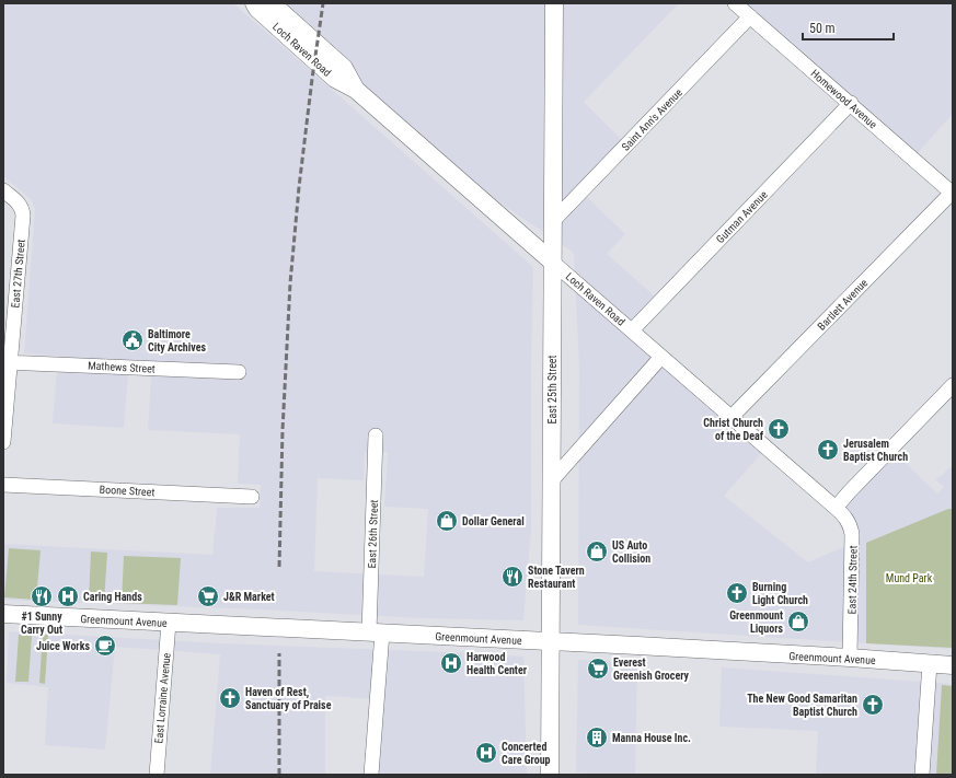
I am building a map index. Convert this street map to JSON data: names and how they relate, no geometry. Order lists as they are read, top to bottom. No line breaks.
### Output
{"streets":{"main road":["Loch Raven Road","East 25th Street","Greenmount Avenue"],"street":["Homewood Avenue","Saint Ann's Avenue","Gutman Avenue","East 27th Street","Bartlett Avenue","Mathews Street","Boone Street","East 26th Street","East 24th Street","East Lorraine Avenue"]},"crossings":[["Loch Raven Road","Gutman Avenue"],["Loch Raven Road","Bartlett Avenue"],["Loch Raven Road","East 25th Street"],["Loch Raven Road","East 24th Street"],["Homewood Avenue","Saint Ann's Avenue"],["Homewood Avenue","Gutman Avenue"],["Homewood Avenue","Bartlett Avenue"],["Saint Ann's Avenue","East 25th Street"],["East 27th Street","Mathews Street"],["East 25th Street","Greenmount Avenue"],["East 26th Street","Greenmount Avenue"],["East 24th Street","Greenmount Avenue"],["Greenmount Avenue","East Lorraine Avenue"]],"parks":["Mund Park"],"places":{"public building":["Baltimore City Archives"],"church":["Christ Church of the Deaf","Jerusalem Baptist Church","Burning Light Church","Haven of Rest, Sanctuary of Praise","The New Good Samaritan Baptist Church"],"shop":["Dollar General","US Auto Collision","Greenmount Liquors"],"restaurant":["Stone Tavern Restaurant","#1 Sunny Carry Out"],"hospital":["Caring Hands","Harwood Health Center","Concerted Care Group"],"supermarket":["J&R Market","Everest Greenish Grocery"],"cafe":["Juice Works"],"building":["Manna House Inc."]},"scale_bar":"50 m"}
